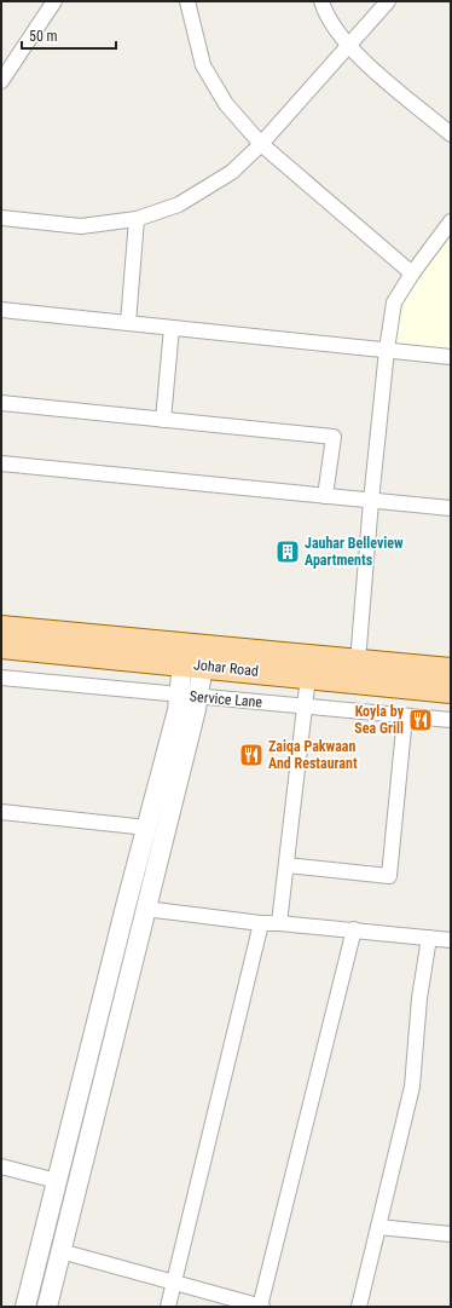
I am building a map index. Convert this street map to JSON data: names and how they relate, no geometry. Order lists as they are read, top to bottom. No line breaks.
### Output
{"streets":{"main road":["Johar Road"],"street":["Service Lane"]},"places":{"building":["Jauhar Belleview Apartments"],"restaurant":["Koyla by Sea Grill","Zaiqa Pakwaan And Restaurant"]},"scale_bar":"50 m"}
